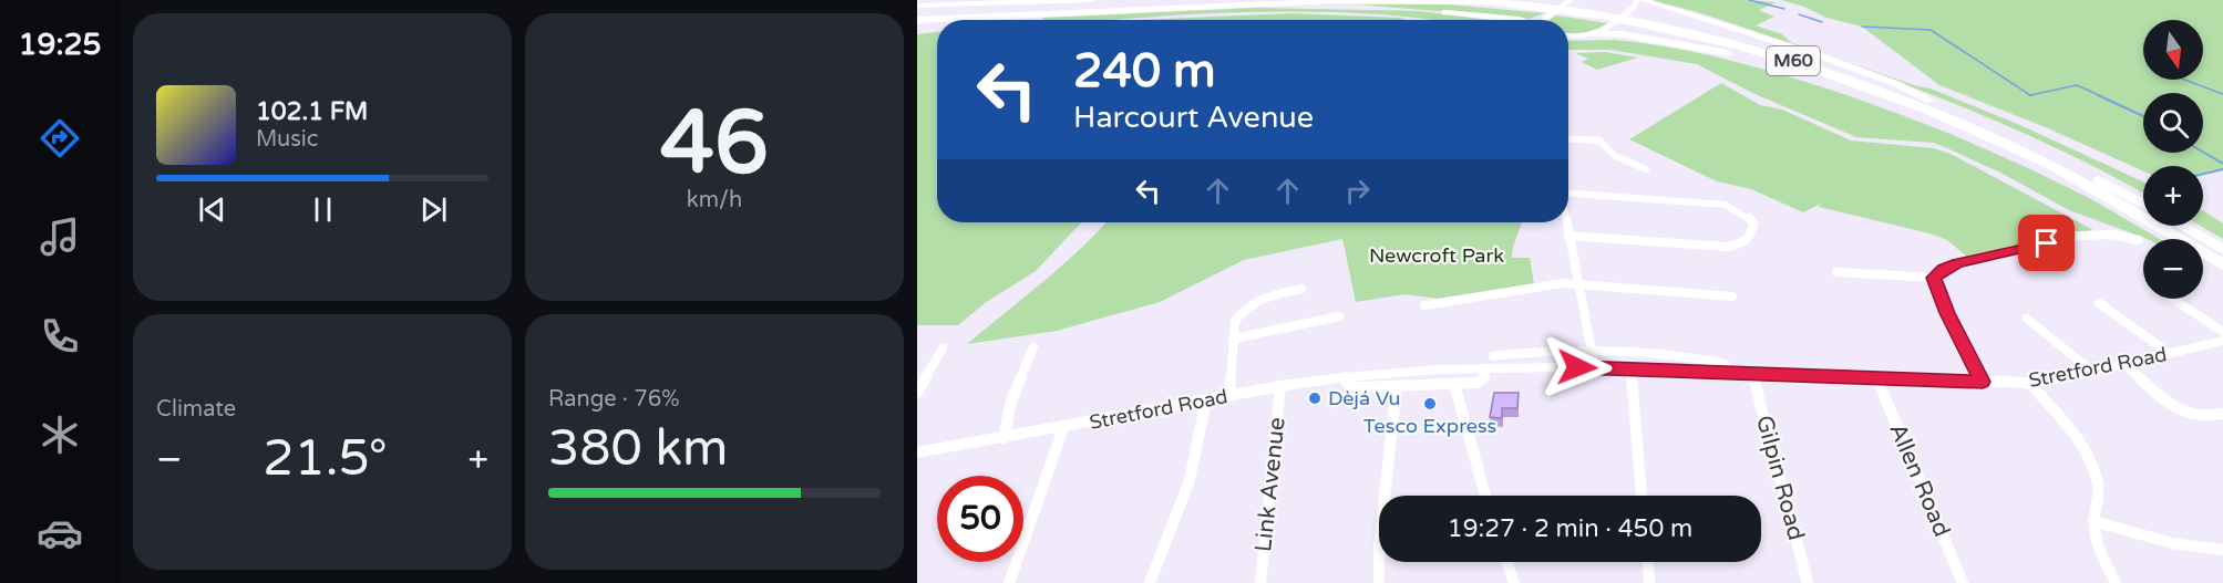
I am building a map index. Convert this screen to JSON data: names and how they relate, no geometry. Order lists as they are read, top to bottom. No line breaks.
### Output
{"streets":{"highway":["M60"],"main road":["Stretford Road"],"street":["Gilpin Road","Allen Road","Link Avenue"]},"crossings":[["Stretford Road","Gilpin Road"],["Stretford Road","Allen Road"],["Stretford Road","Link Avenue"]],"parks":["Newcroft Park"],"places":["Dèjá Vu","Tesco Express"],"north":"bottom","page":{"tabs":"19:25","tile":[["46","km/h"],"Climate",["Range · 76%","380 km"]],"map_buttons":["+","−"],"turn":["240 m","Harcourt Avenue"],"song":["102.1 FM","Music"],"heat":["−","21.5°","+"],"limit":"50","trip":"19:27 · 2 min · 450 m"}}
